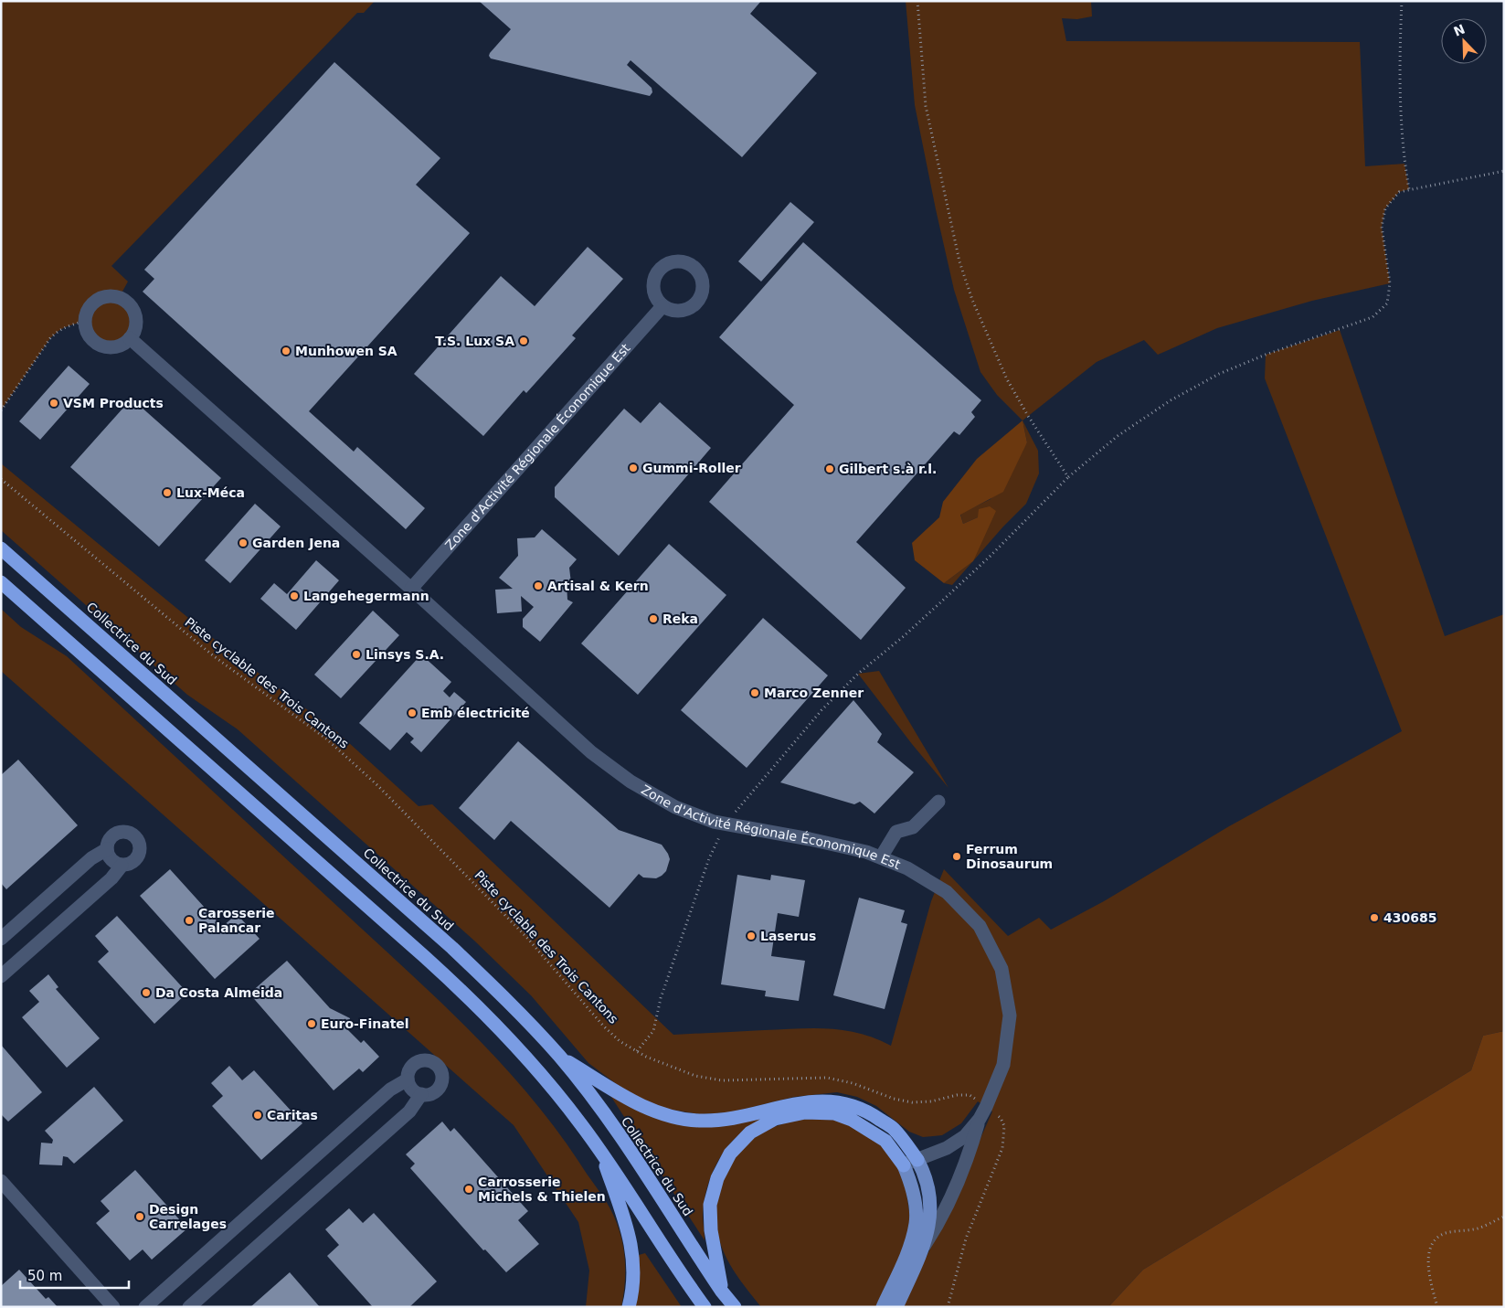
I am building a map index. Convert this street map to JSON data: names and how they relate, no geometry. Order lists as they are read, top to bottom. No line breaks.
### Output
{"streets":{"highway":["Collectrice du Sud"],"street":["Zone d'Activité Régionale Économique Est"],"path":["Piste cyclable des Trois Cantons"]},"crossings":[["Zone d'Activité Régionale Économique Est","Piste cyclable des Trois Cantons"]],"places":["T.S. Lux SA","Munhowen SA","VSM Products","Gummi-Roller","Gilbert s.à r.l.","Lux-Méca","Garden Jena","Artisal & Kern","Langehegermann","Reka","Linsys S.A.","Marco Zenner","Emb électricité","Ferrum Dinosaurum","430685","Carosserie Palancar","Laserus","Da Costa Almeida","Euro-Finatel","Caritas","Carrosserie Michels & Thielen","Design Carrelages"],"scale_bar":"50 m","north":"top left"}
